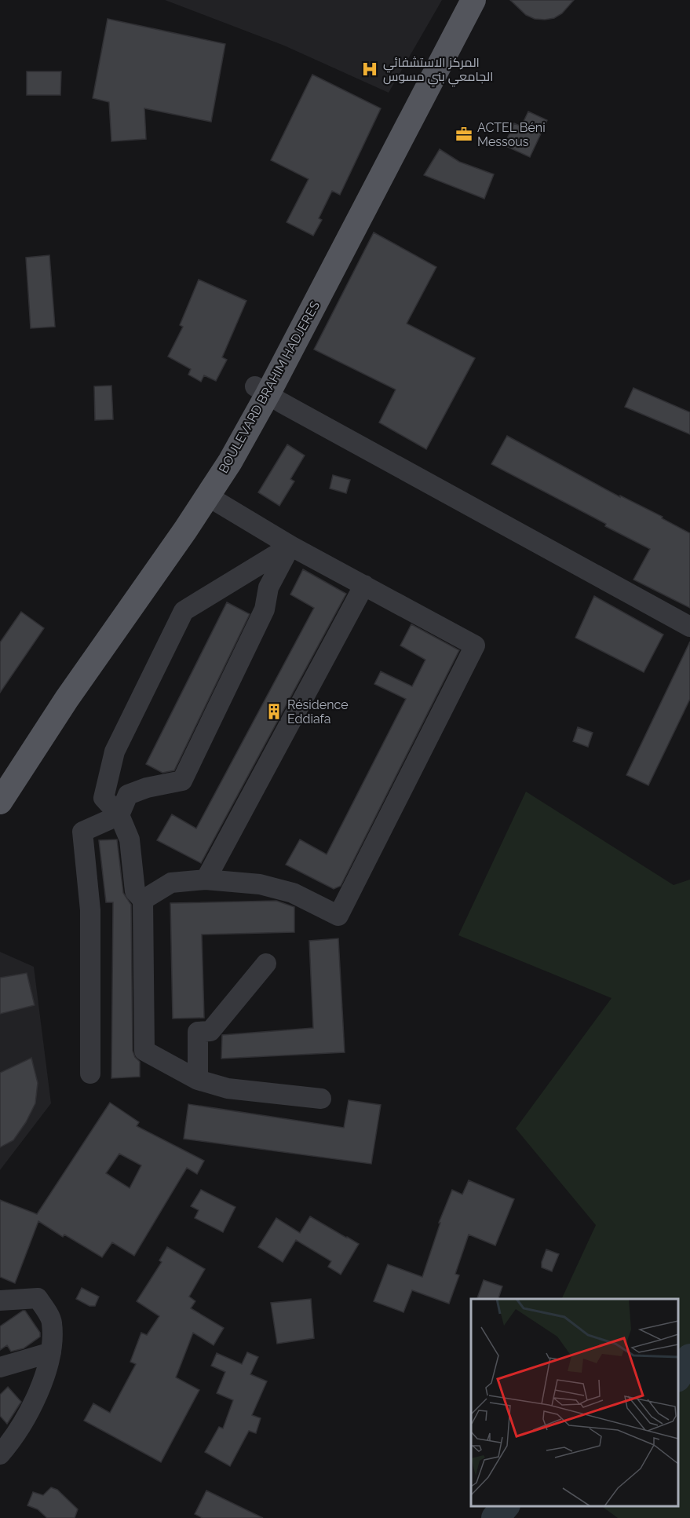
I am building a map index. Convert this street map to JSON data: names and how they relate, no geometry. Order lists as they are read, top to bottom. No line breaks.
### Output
{"streets":{"main road":["BOULEVARD BRAHIM HADJERES"]},"places":{"hospital":["المركز الاستشفائي الجامعي بني مسوس"],"office":["ACTEL Béni Messous"],"building":["Résidence Eddiafa"]}}
